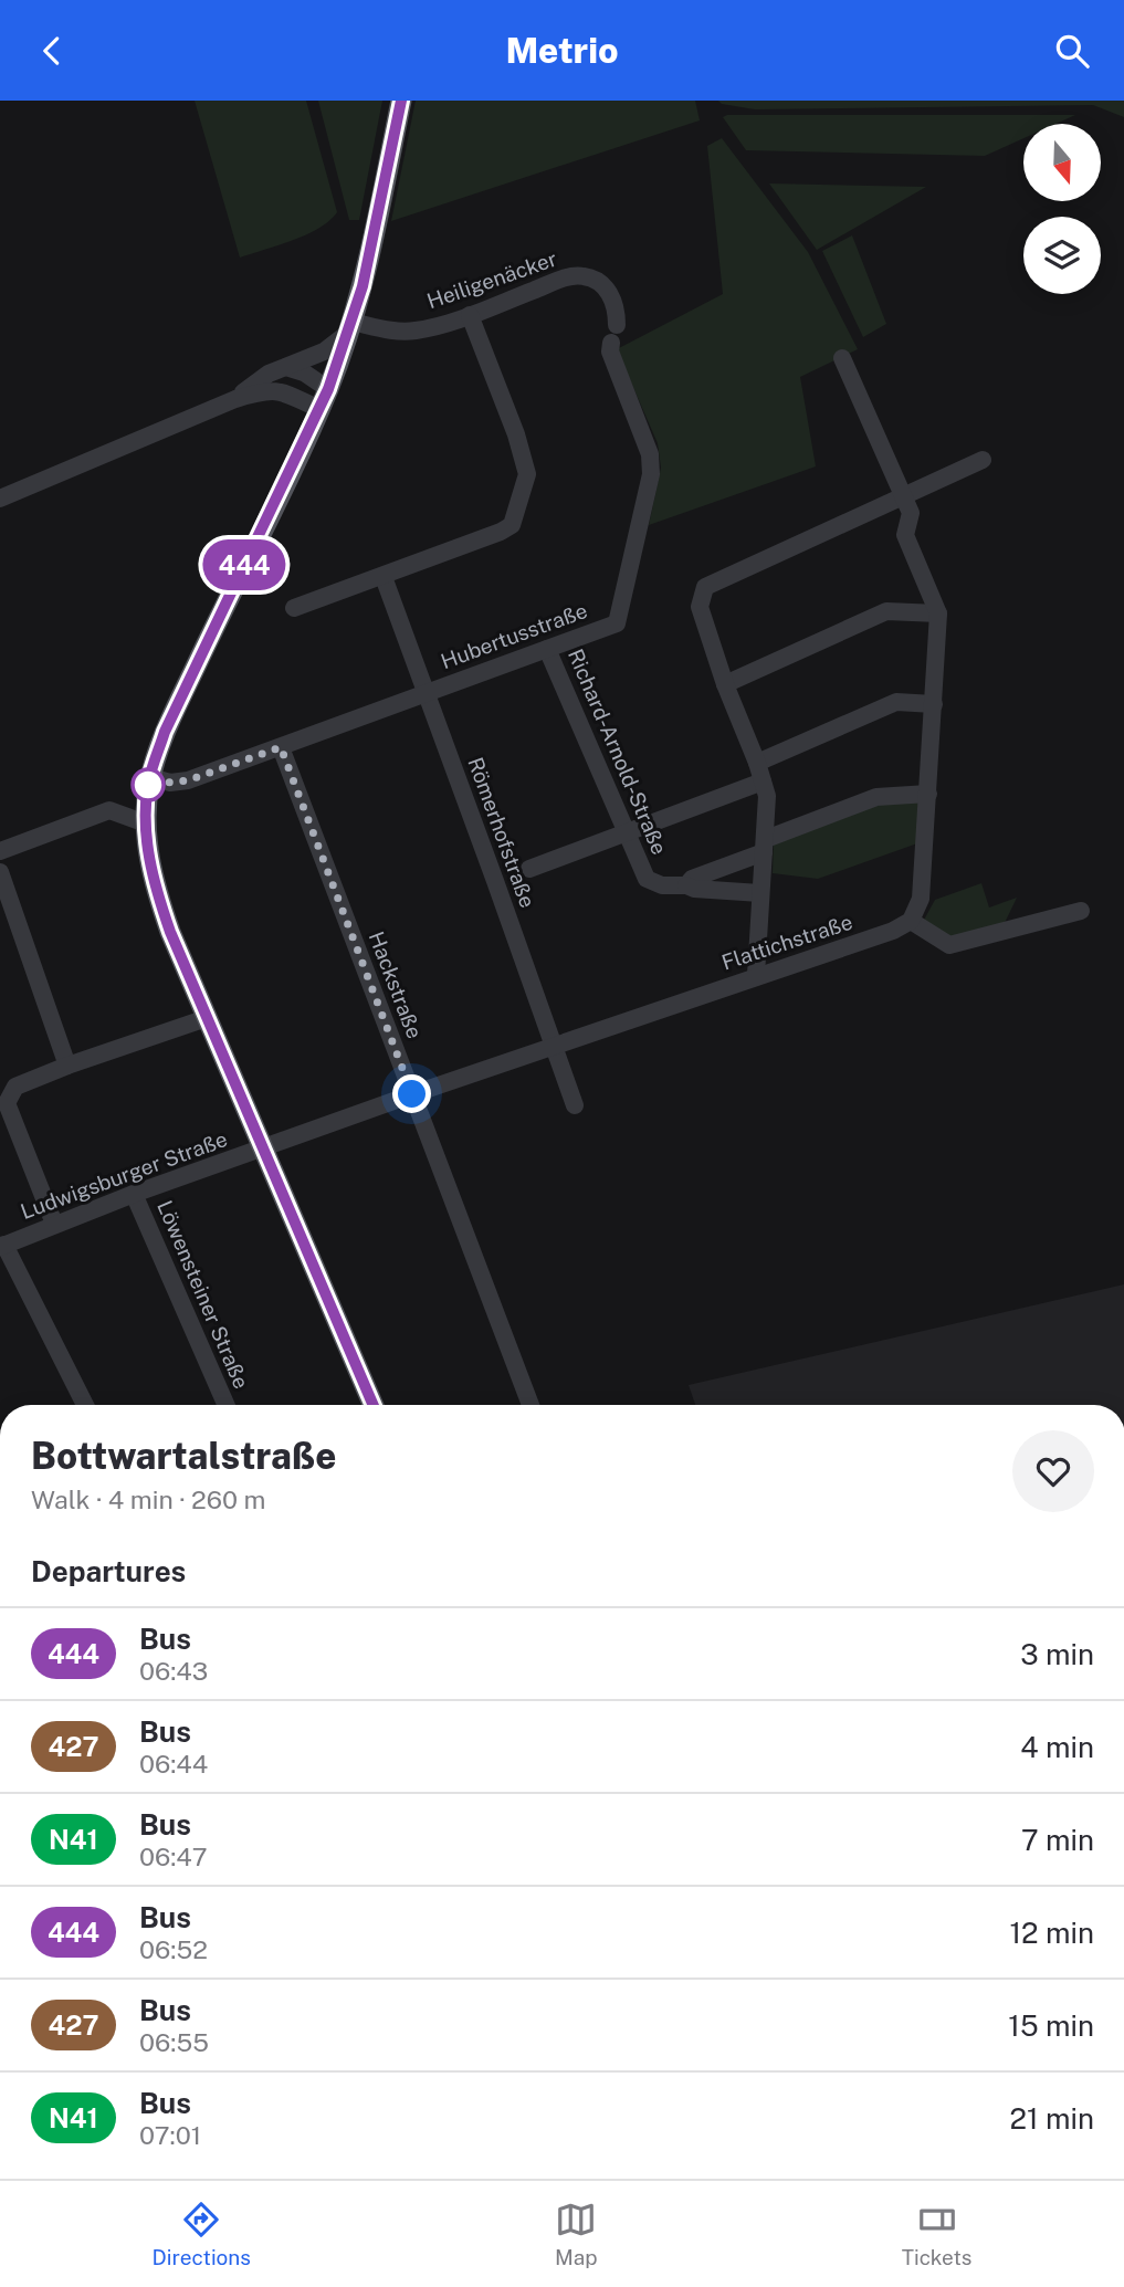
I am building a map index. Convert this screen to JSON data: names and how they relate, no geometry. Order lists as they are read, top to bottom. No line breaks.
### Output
{"streets":{"street":["Heiligenäcker","Hubertusstraße","Richard-Arnold-Straße","Römerhofstraße","Flattichstraße","Hackstraße","Ludwigsburger Straße","Löwensteiner Straße"]},"crossings":[["Heiligenäcker","Hubertusstraße"],["Hubertusstraße","Richard-Arnold-Straße"],["Hubertusstraße","Römerhofstraße"],["Hubertusstraße","Hackstraße"],["Römerhofstraße","Flattichstraße"],["Flattichstraße","Hackstraße"],["Flattichstraße","Ludwigsburger Straße"],["Ludwigsburger Straße","Löwensteiner Straße"]],"lines":["bus line 444"],"north":"bottom","page":{"header":"Metrio","on_map":"444","heading":[["Bottwartalstraße","Walk · 4 min · 260 m"],"Departures"],"list":[{"mark":"444","name":"Bus","note":"06:43","value":"3 min"},{"mark":"427","name":"Bus","note":"06:44","value":"4 min"},{"mark":"N41","name":"Bus","note":"06:47","value":"7 min"},{"mark":"444","name":"Bus","note":"06:52","value":"12 min"},{"mark":"427","name":"Bus","note":"06:55","value":"15 min"},{"mark":"N41","name":"Bus","note":"07:01","value":"21 min"}],"tabs":["Directions","Map","Tickets"]}}
